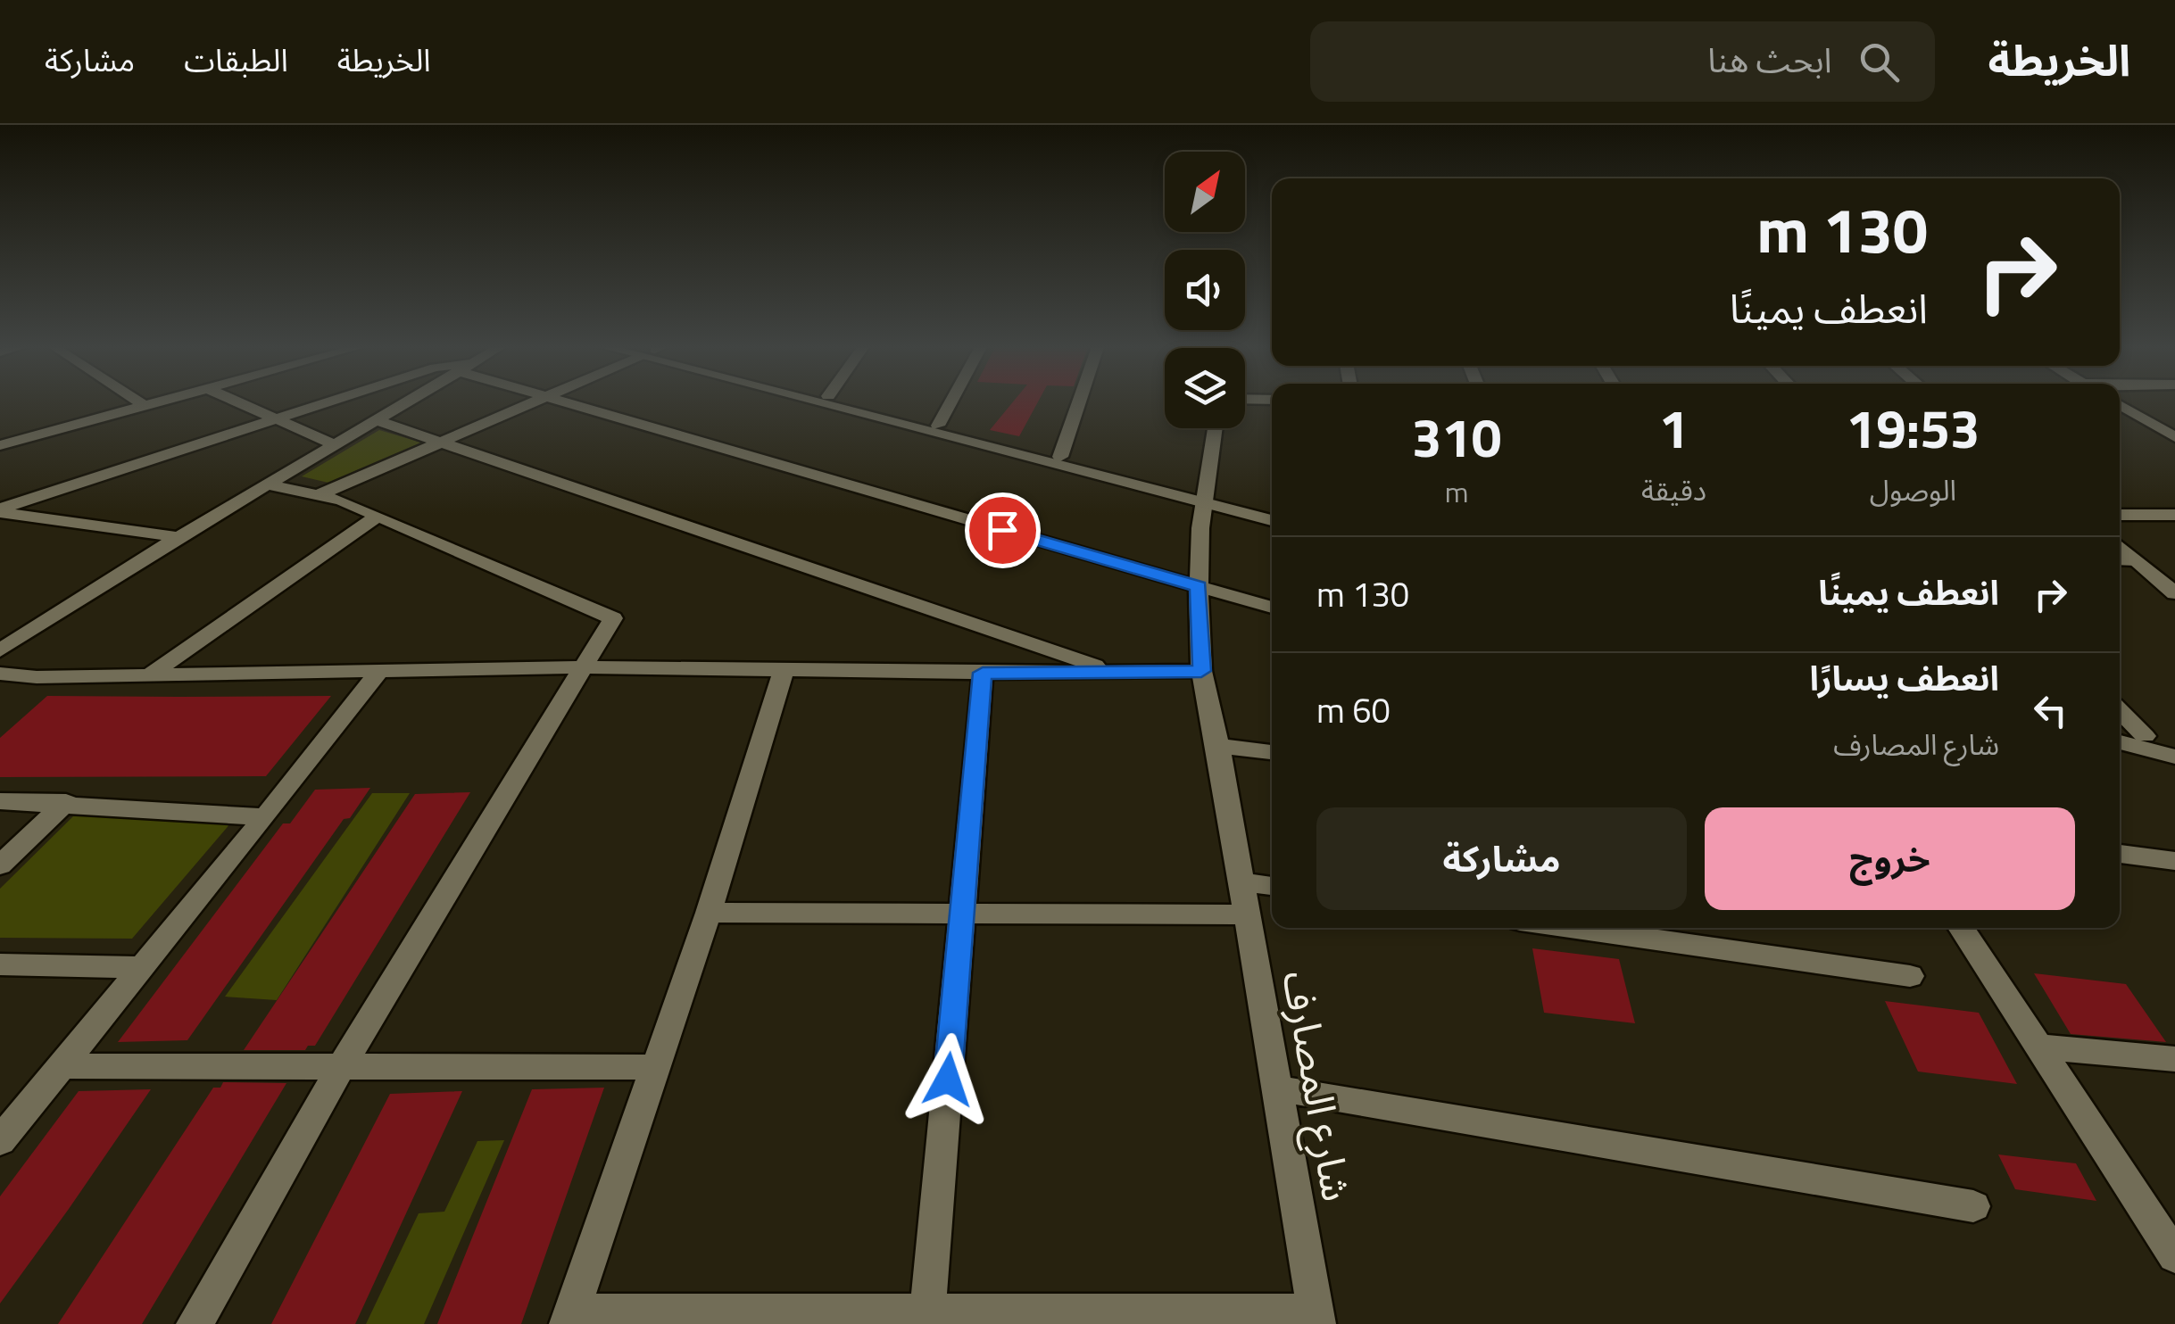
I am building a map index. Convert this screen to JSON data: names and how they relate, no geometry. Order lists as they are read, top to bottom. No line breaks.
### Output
{"streets":{"street":["شارع المصارف"]},"north":"top right","page":{"header":"الخريطة","search":"ابحث هنا","nav":["الخريطة","الطبقات","مشاركة"],"turn":["130 m","انعطف يمينًا"],"eta":["19:53","الوصول","1","دقيقة","310","m"],"list":[{"name":"انعطف يمينًا","value":"130 m"},{"name":"انعطف يسارًا","note":"شارع المصارف","value":"60 m"}],"buttons":["خروج","مشاركة"]}}
